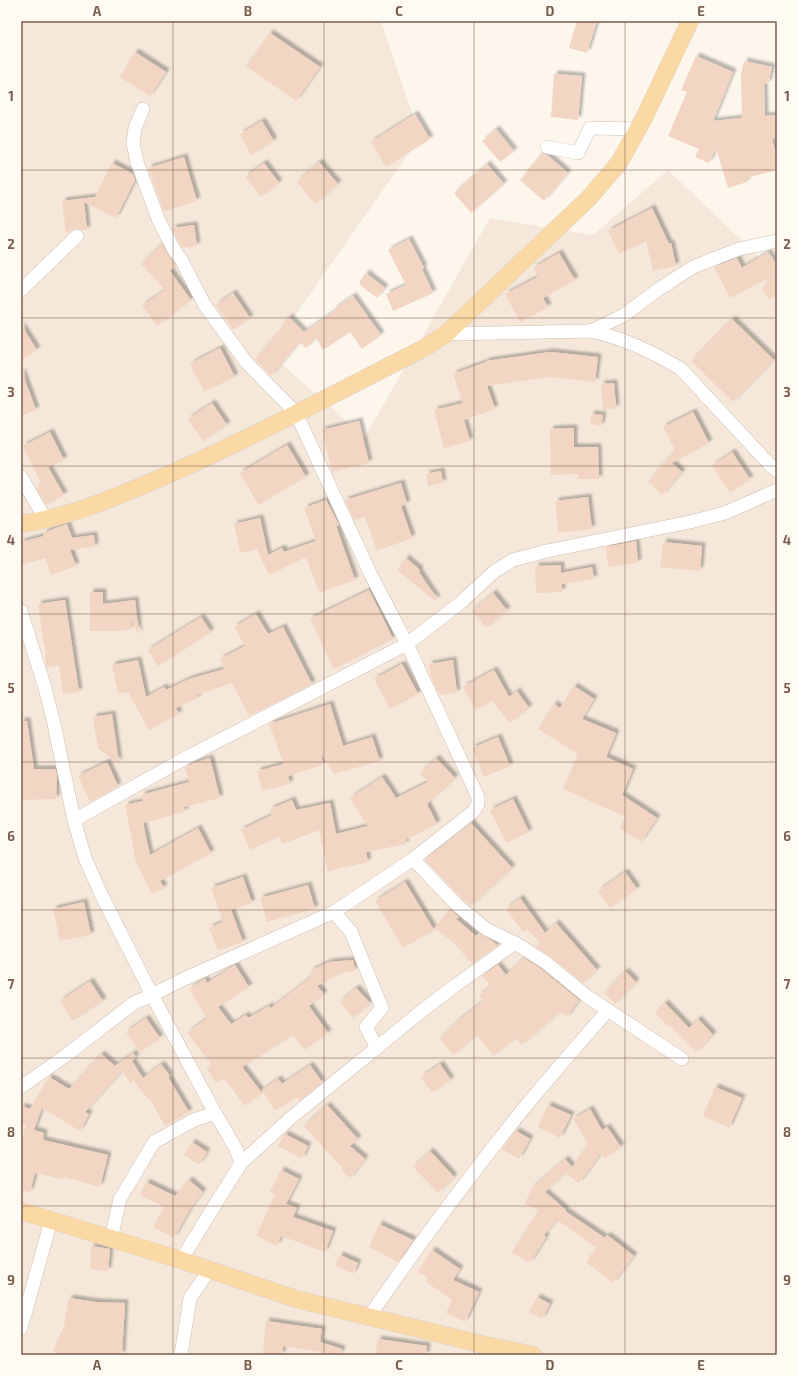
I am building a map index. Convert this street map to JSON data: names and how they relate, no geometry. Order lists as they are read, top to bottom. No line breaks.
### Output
{"grid":{"columns":["A","B","C","D","E"],"rows":["1","2","3","4","5","6","7","8","9"]}}
